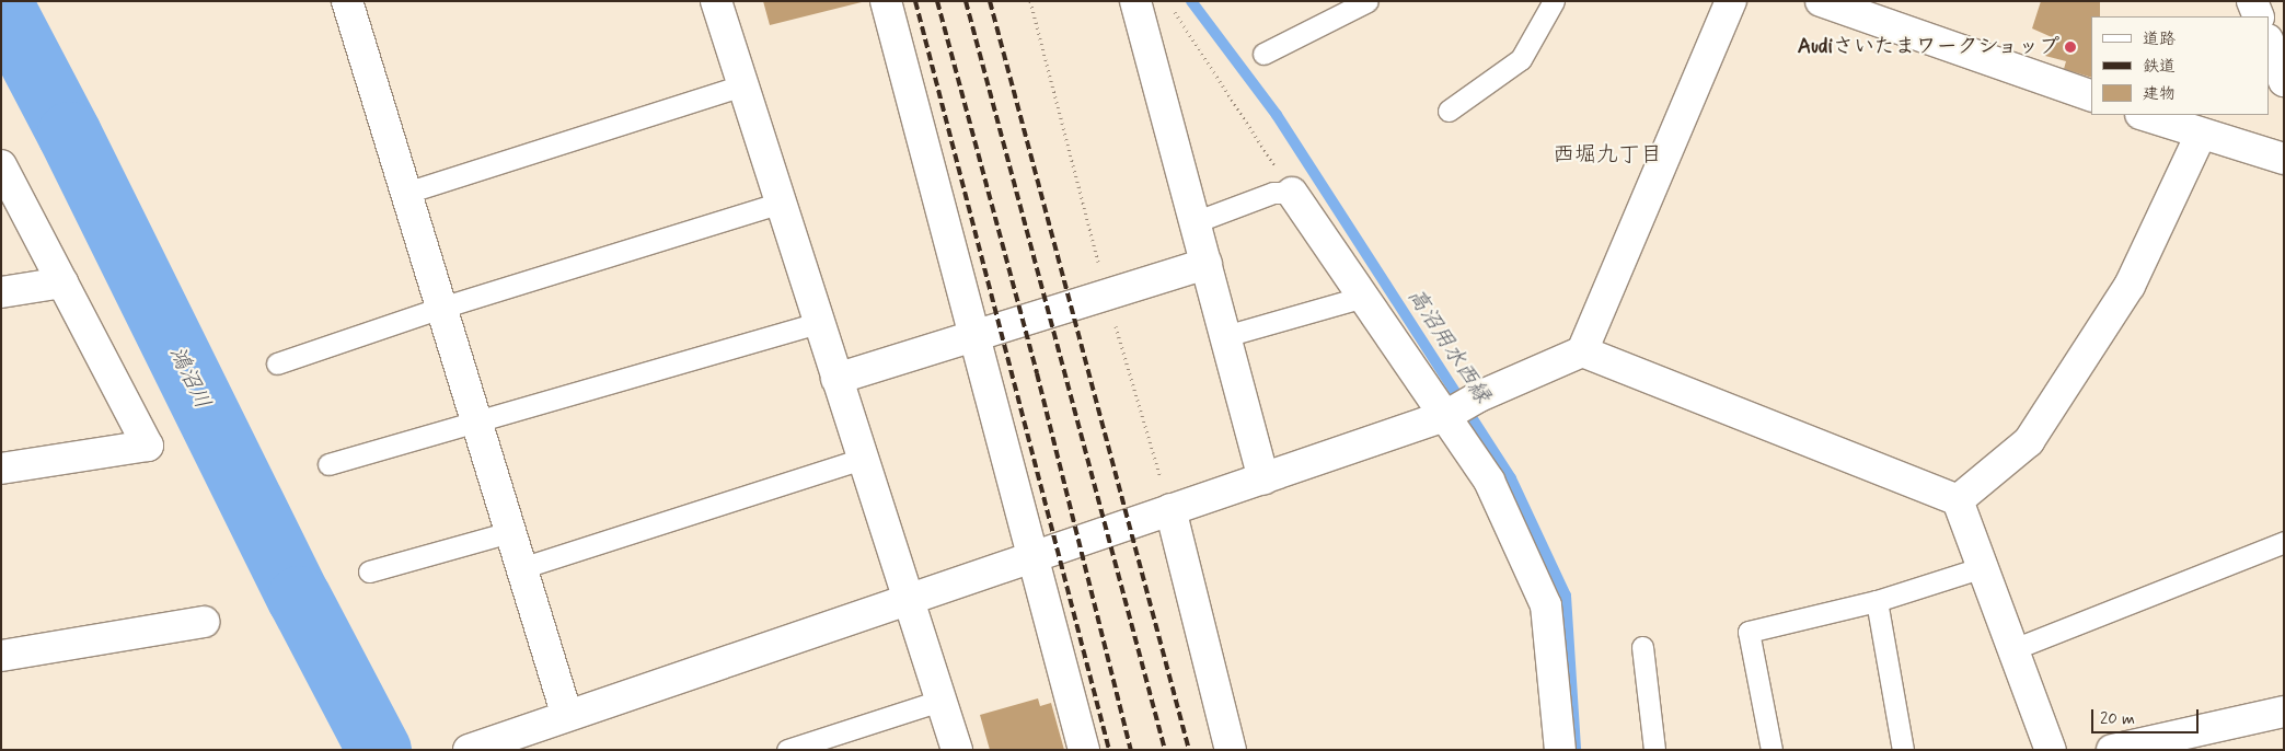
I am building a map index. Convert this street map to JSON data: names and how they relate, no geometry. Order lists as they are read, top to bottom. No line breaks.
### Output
{"districts":["西堀九丁目"],"water":["高沼用水西縁","鴻沼川"],"places":["Audiさいたまワークショップ"],"legend":["道路","鉄道","建物"],"scale_bar":"20 m"}
